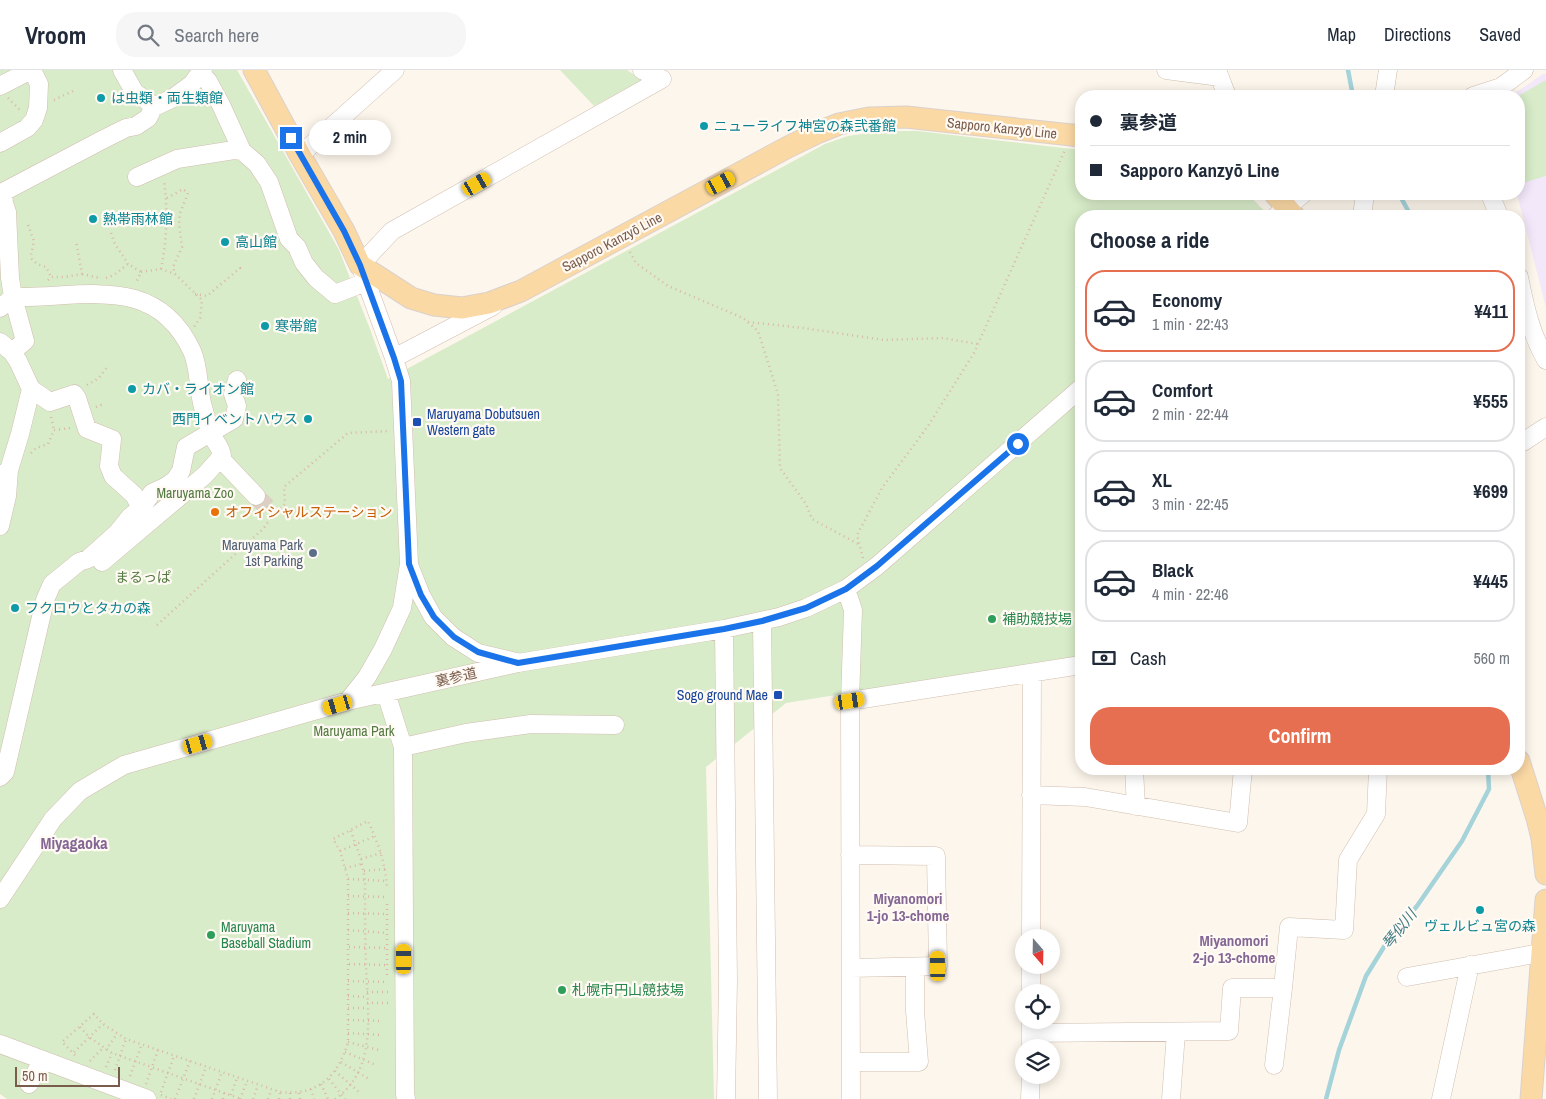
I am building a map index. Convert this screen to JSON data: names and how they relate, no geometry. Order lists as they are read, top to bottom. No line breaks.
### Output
{"streets":{"main road":["Sapporo Kanzyō Line"],"street":["裏参道"]},"districts":["Miyagaoka","Miyanomori 1-jo 13-chome","Miyanomori 2-jo 13-chome"],"water":["琴似川"],"parks":["Maruyama Zoo","まるっぱ","Maruyama Park"],"places":{"other":["は虫類・両生類館","ニューライフ神宮の森弐番館","熱帯雨林館","高山館","寒帯館","カバ・ライオン館","西門イベントハウス","オフィシャルステーション","Maruyama Park 1st Parking","フクロウとタカの森","補助競技場","ヴェルビュ宮の森","Maruyama Baseball Stadium","札幌市円山競技場"],"transit":["Maruyama Dobutsuen Western gate","Sogo ground Mae"]},"scale_bar":"50 m","north":"bottom","page":{"header":"Vroom","search":"Search here","nav":["Map","Directions","Saved"],"banner":["裏参道","Sapporo Kanzyō Line"],"bubble":"2 min","heading":"Choose a ride","list":[{"name":"Economy","note":"1 min · 22:43","value":"¥411"},{"name":"Comfort","note":"2 min · 22:44","value":"¥555"},{"name":"XL","note":"3 min · 22:45","value":"¥699"},{"name":"Black","note":"4 min · 22:46","value":"¥445"}],"pay":["Cash","560 m"],"buttons":"Confirm","scale":"50 m"}}
